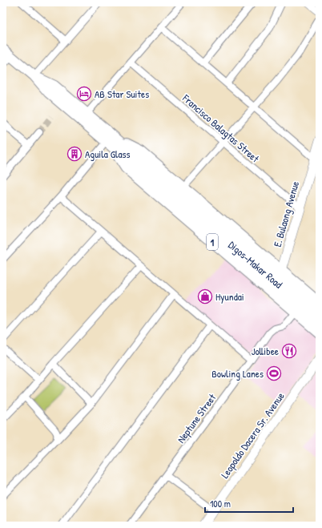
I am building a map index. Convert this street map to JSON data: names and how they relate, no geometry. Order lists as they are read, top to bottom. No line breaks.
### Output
{"streets":{"main road":["E. Bulaong Avenue","1","Digos-Makar Road","Leopoldo Dacera Sr. Avenue"],"street":["Francisco Balagtas Street","Neptune Street"]},"crossings":[["Francisco Balagtas Street","E. Bulaong Avenue"],["E. Bulaong Avenue","Digos-Makar Road"],["Digos-Makar Road","Neptune Street"]],"places":{"hotel":["AB Star Suites"],"building":["Aguila Glass"],"shop":["Hyundai"],"restaurant":["Jollibee"],"sports":["Bowling Lanes"]},"scale_bar":"100 m"}
